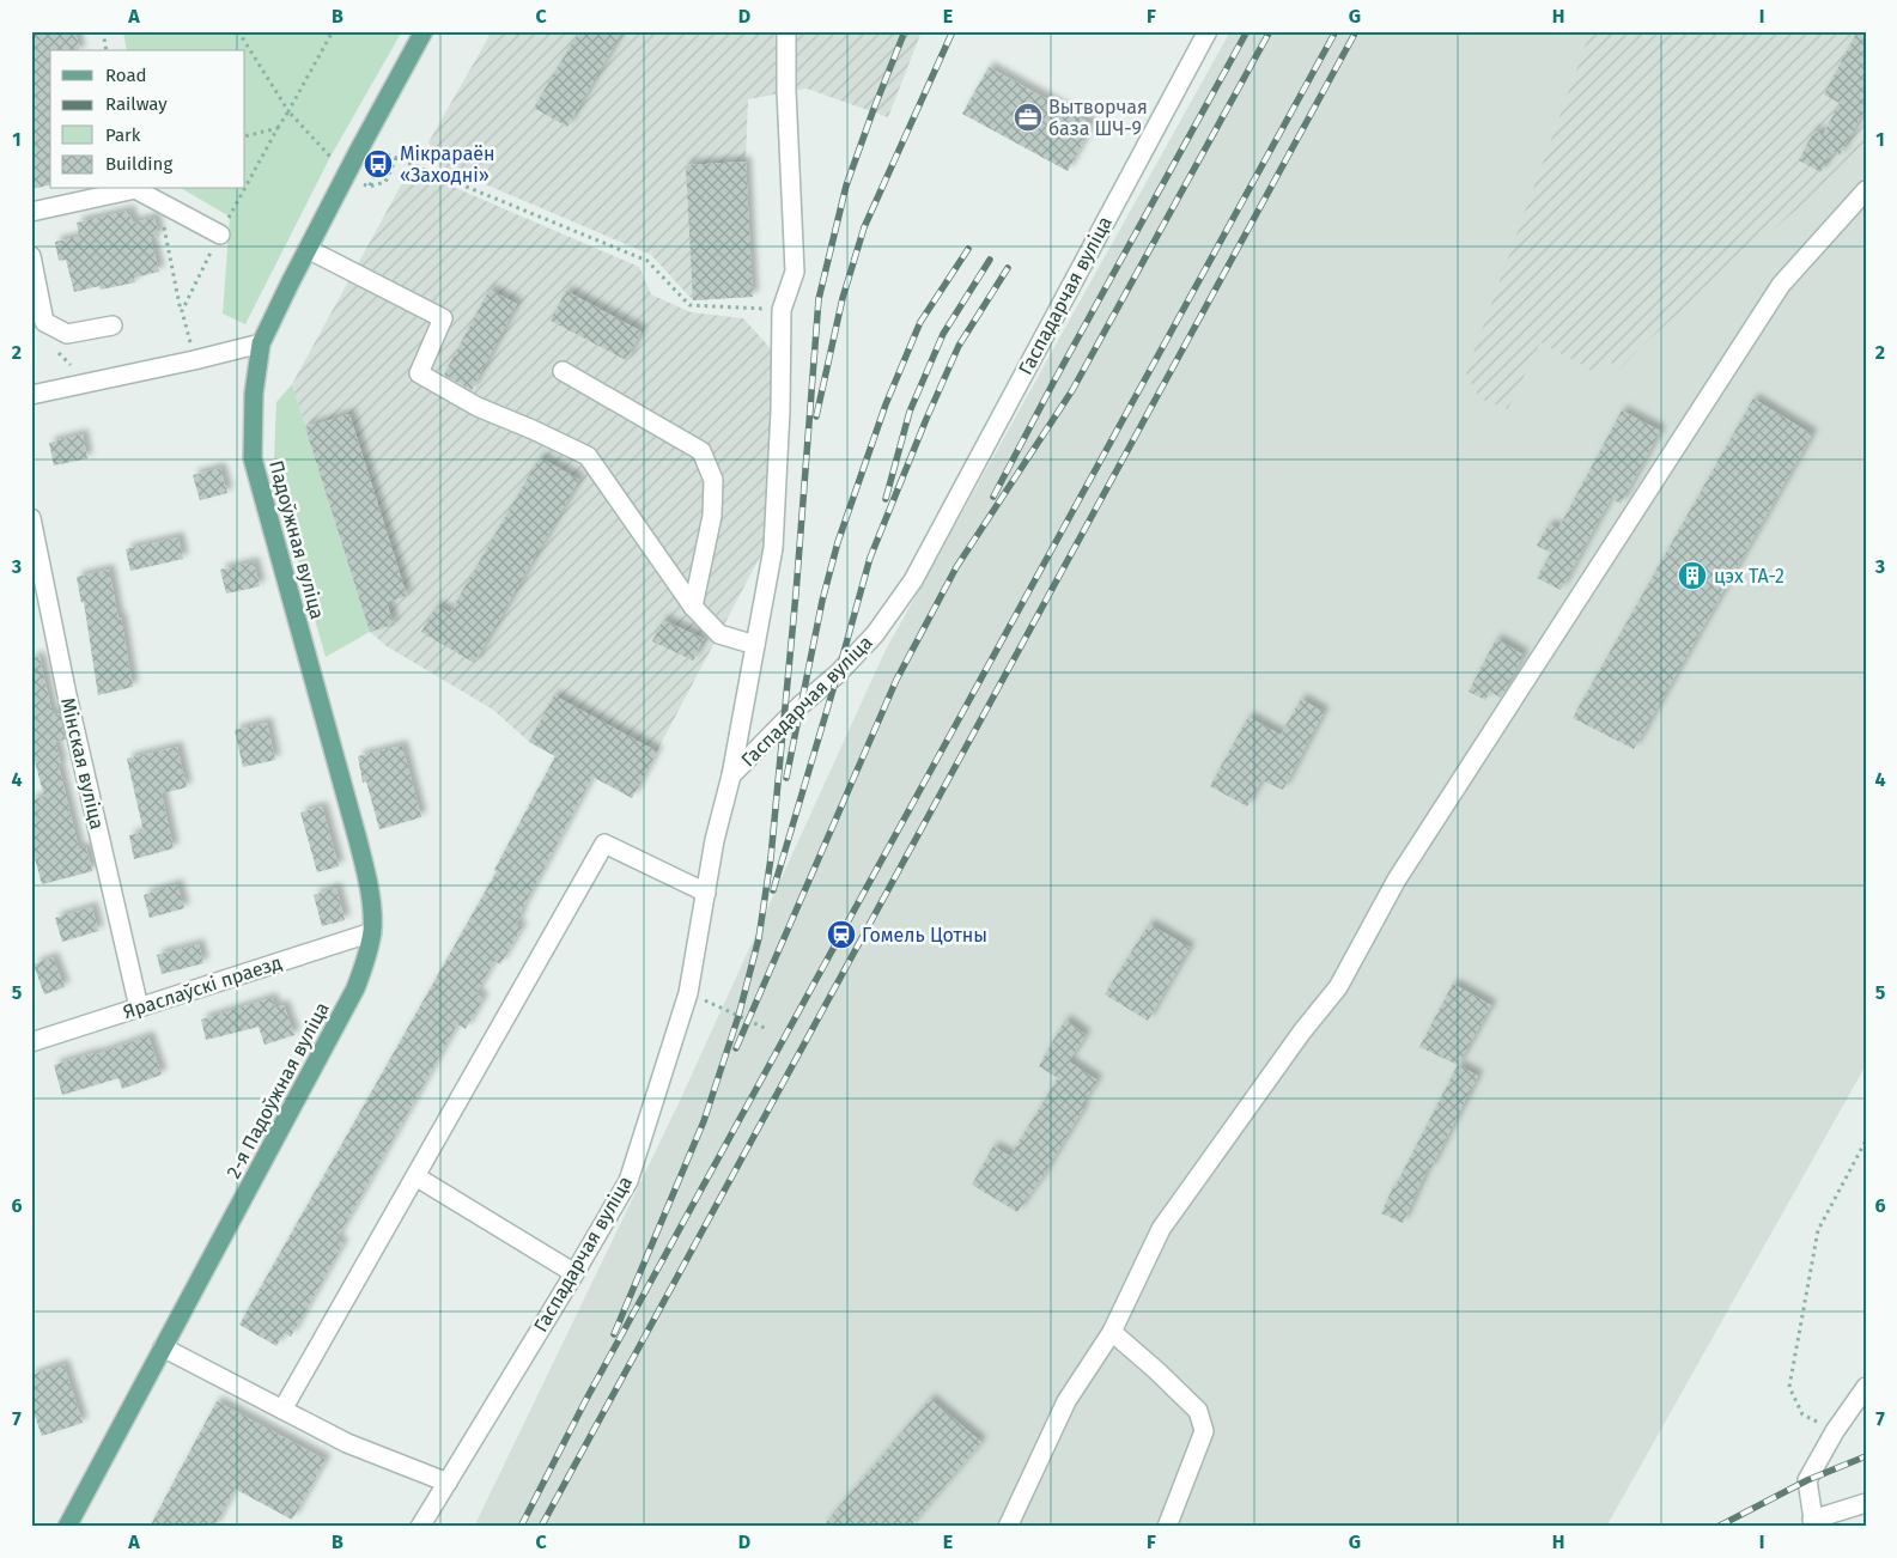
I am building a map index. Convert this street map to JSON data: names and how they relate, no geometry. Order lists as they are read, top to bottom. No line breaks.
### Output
{"streets":{"main road":["Падоўжная вуліца","2-я Падоўжная вуліца"],"street":["Гаспадарчая вуліца","Мінская вуліца","Яраслаўскі праезд"]},"crossings":[["Падоўжная вуліца","2-я Падоўжная вуліца"],["Мінская вуліца","Яраслаўскі праезд"],["Яраслаўскі праезд","2-я Падоўжная вуліца"]],"places":{"office":["Вытворчая база ШЧ-9"],"bus stop":["Мікрараён «Заходні»"],"building":["цэх ТА-2"],"station":["Гомель Цотны"]},"legend":["Road","Railway","Park","Building"],"grid":{"columns":["A","B","C","D","E","F","G","H","I"],"rows":["1","2","3","4","5","6","7"]}}
